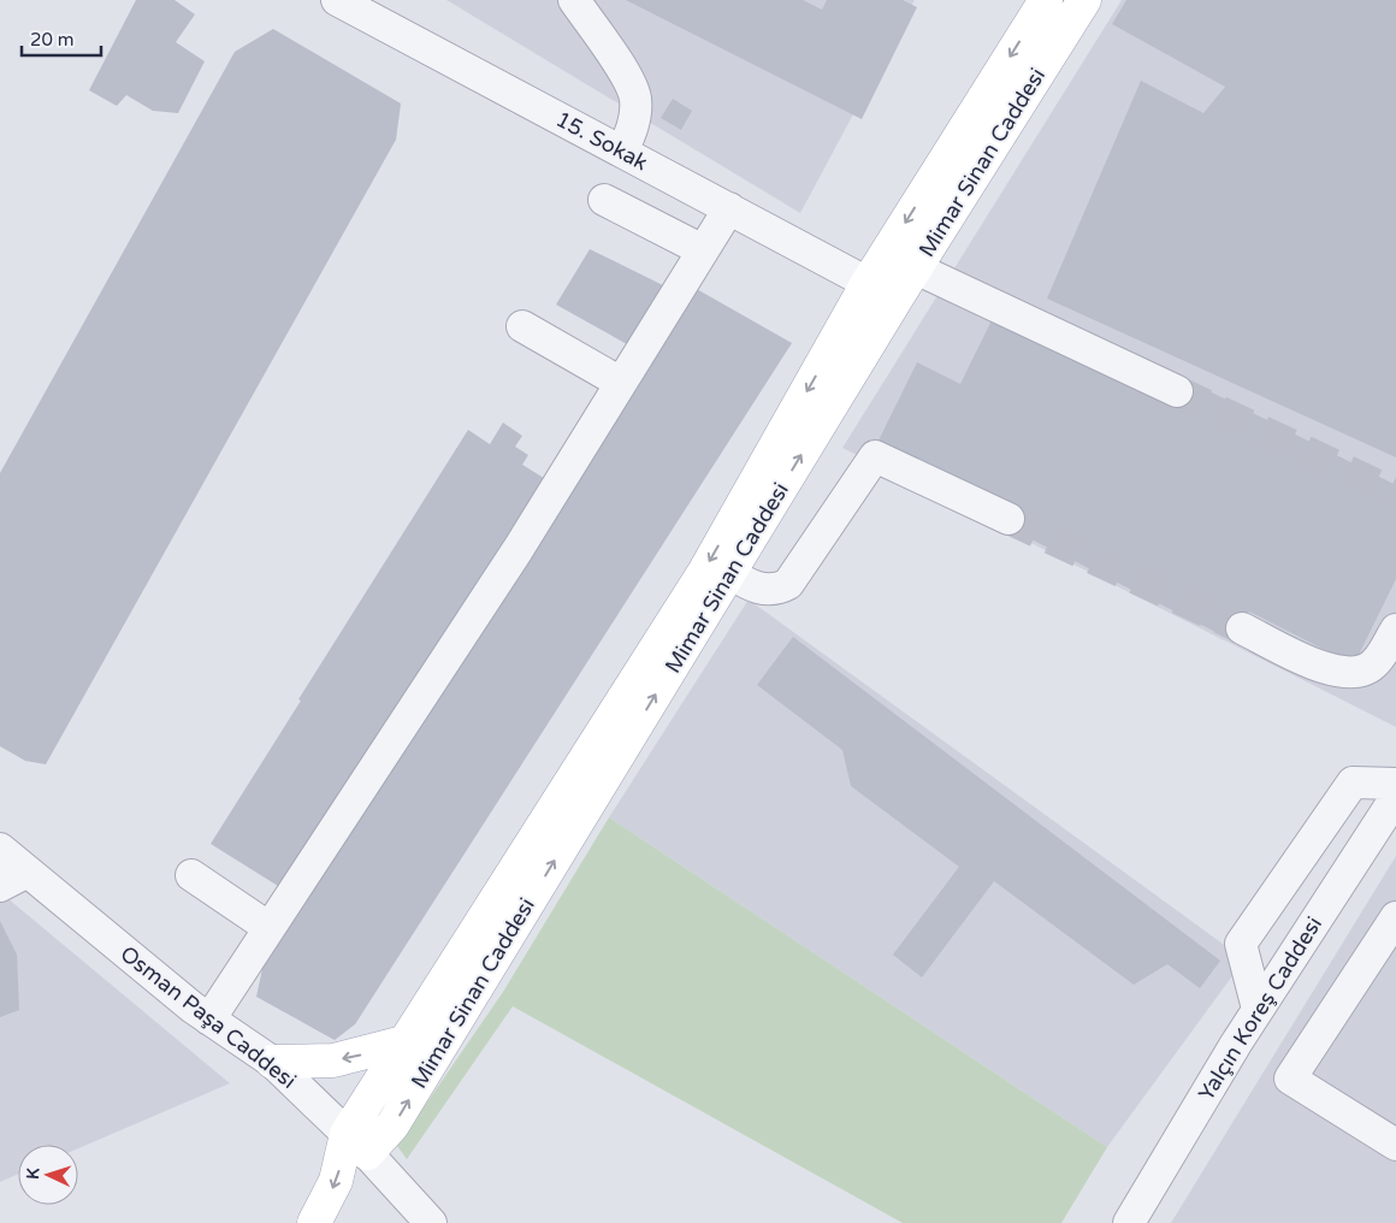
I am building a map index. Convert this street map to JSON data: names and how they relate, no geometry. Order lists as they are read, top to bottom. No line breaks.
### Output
{"streets":{"main road":["Mimar Sinan Caddesi"],"street":["15. Sokak","Yalçın Koreş Caddesi","Osman Paşa Caddesi"]},"crossings":[["15. Sokak","Mimar Sinan Caddesi"],["Mimar Sinan Caddesi","Osman Paşa Caddesi"]],"scale_bar":"20 m","north":"left"}
